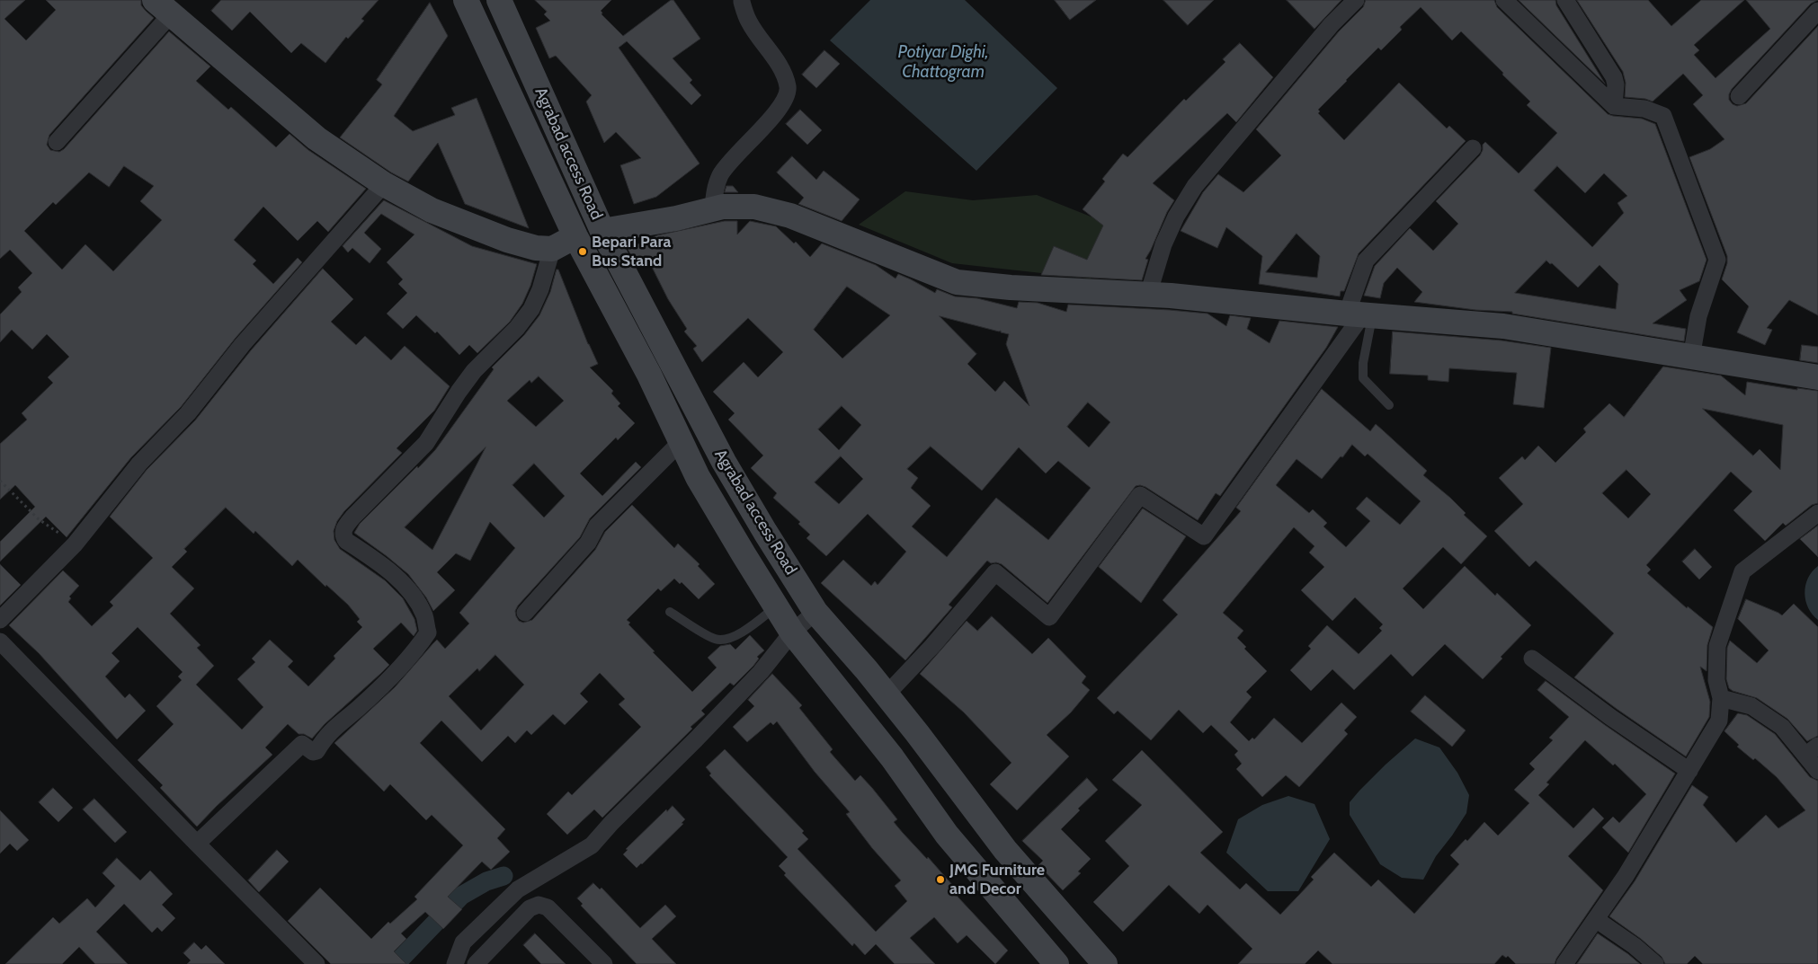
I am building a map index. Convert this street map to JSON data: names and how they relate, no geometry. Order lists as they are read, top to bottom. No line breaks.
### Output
{"streets":{"main road":["Agrabad access Road"]},"water":["Potiyar Dighi, Chattogram"],"places":["Bepari Para Bus Stand","JMG Furniture and Decor"]}
